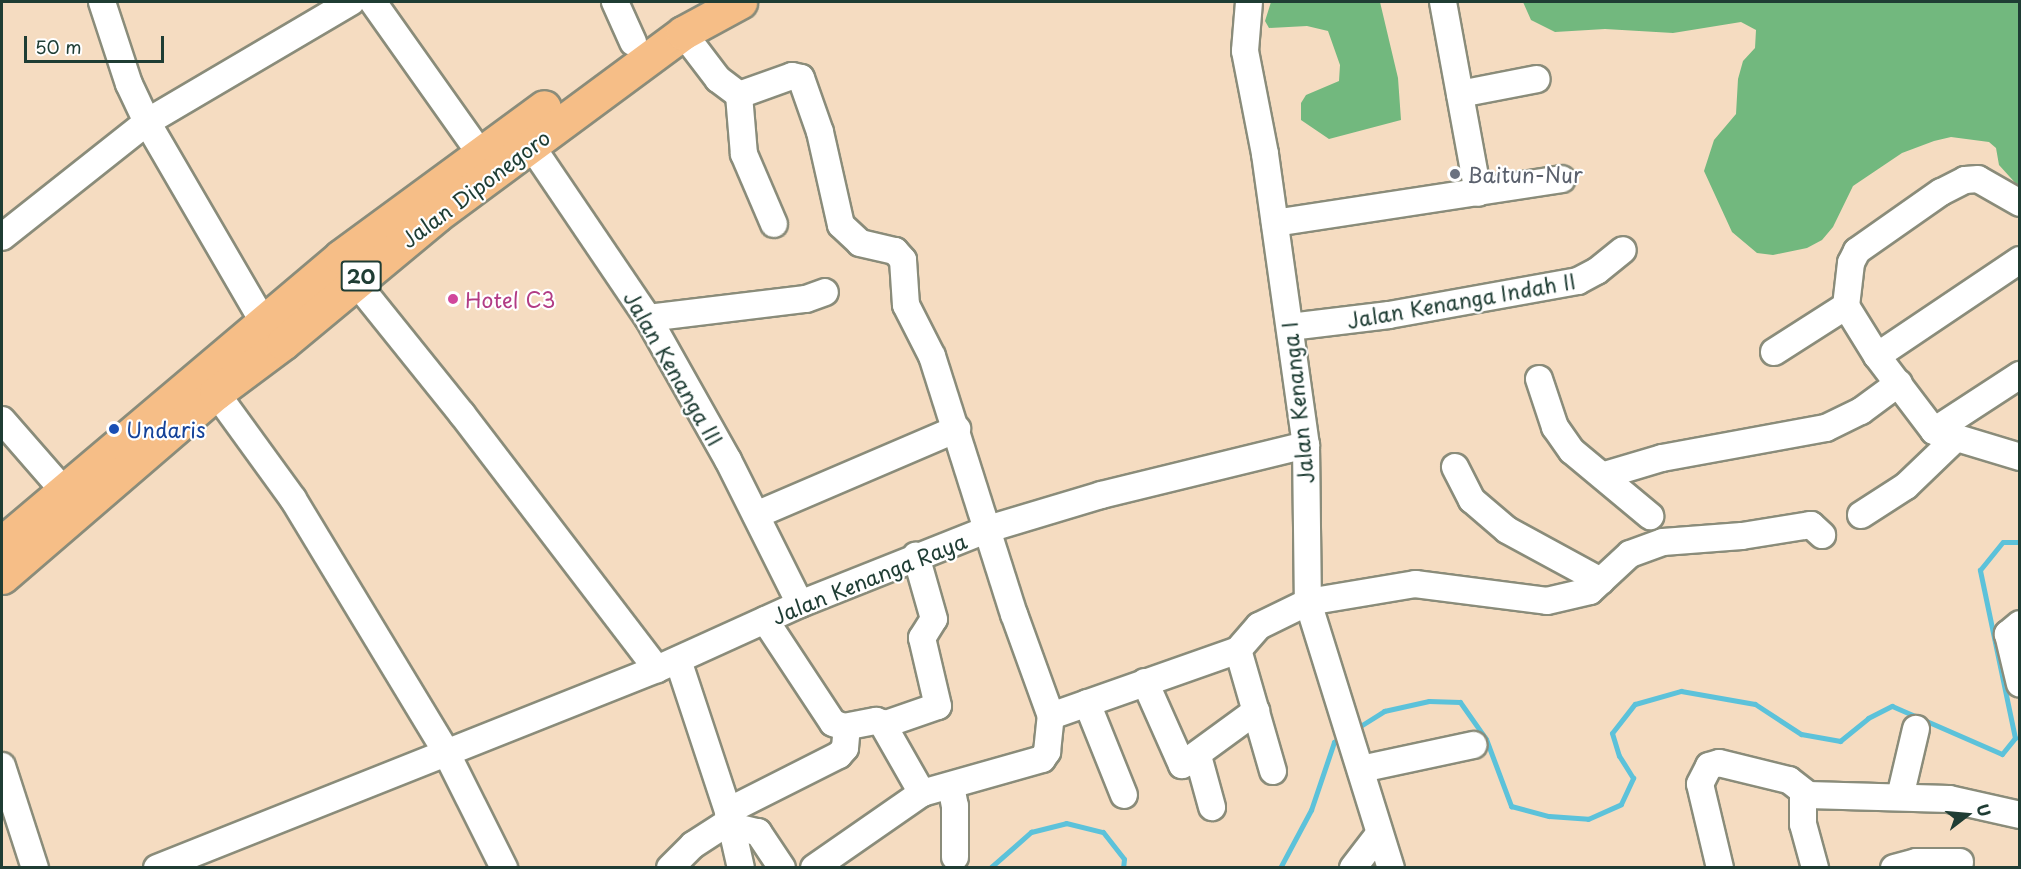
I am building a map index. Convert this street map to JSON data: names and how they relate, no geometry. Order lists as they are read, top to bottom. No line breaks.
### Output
{"streets":{"highway":["Jalan Diponegoro","20"],"street":["Jalan Kenanga Indah II","Jalan Kenanga III","Jalan Kenanga I","Jalan Kenanga Raya"]},"crossings":[["Jalan Diponegoro","20"],["Jalan Diponegoro","Jalan Kenanga III"],["Jalan Kenanga Indah II","Jalan Kenanga I"],["Jalan Kenanga III","Jalan Kenanga Raya"],["Jalan Kenanga I","Jalan Kenanga Raya"]],"places":["Baitun-Nur","Hotel C3","Undaris"],"scale_bar":"50 m","north":"right"}
